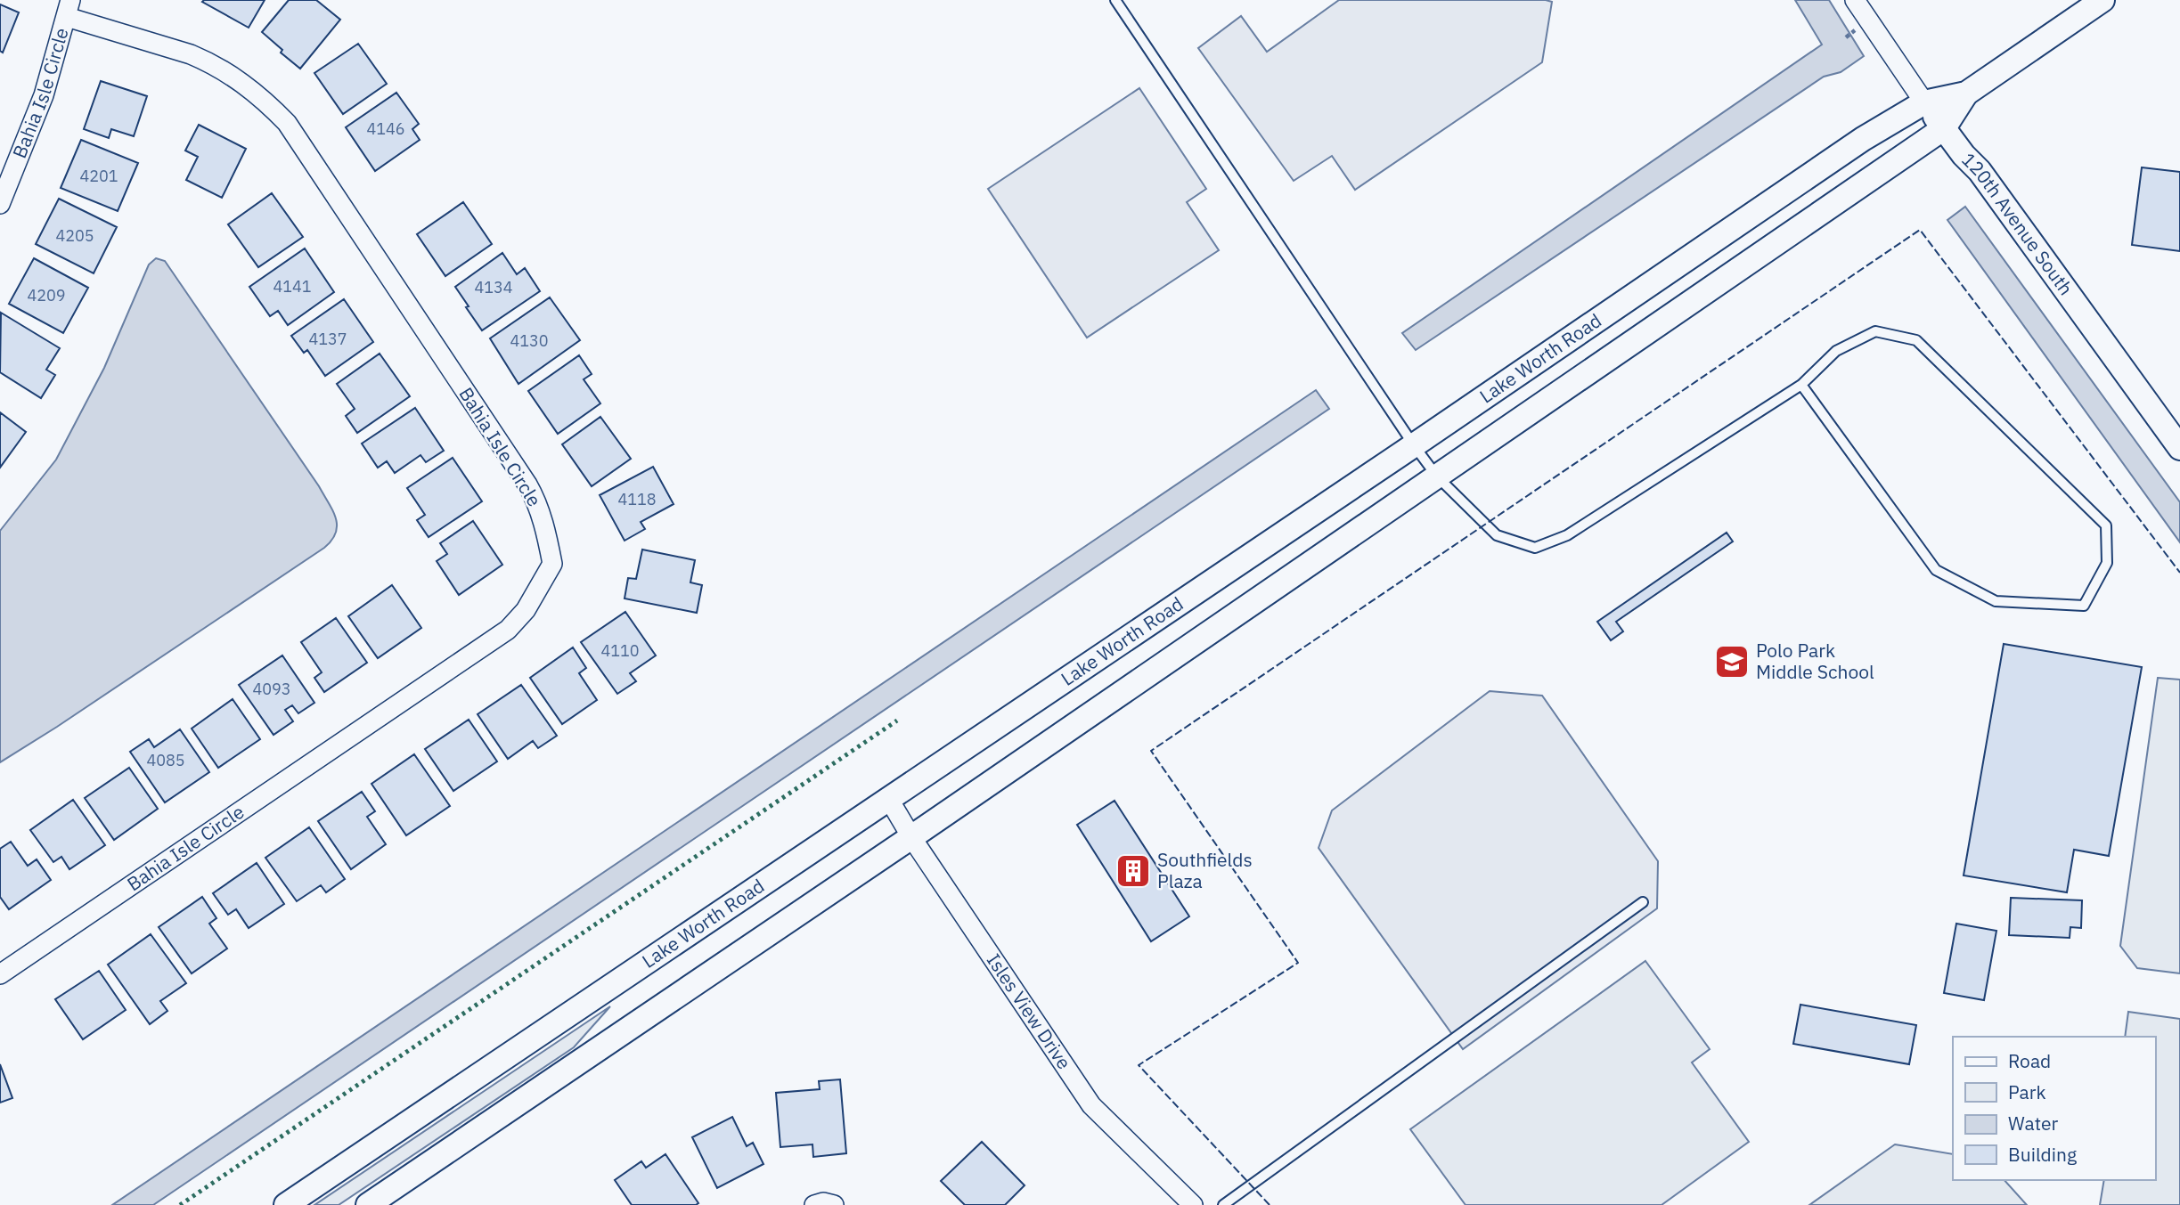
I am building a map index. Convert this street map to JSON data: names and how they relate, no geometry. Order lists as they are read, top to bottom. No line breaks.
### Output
{"streets":{"street":["Bahia Isle Circle","120th Avenue South","Lake Worth Road","Isles View Drive"]},"crossings":[["120th Avenue South","Lake Worth Road"],["Lake Worth Road","Isles View Drive"]],"places":{"school or university":["Polo Park Middle School"],"building":["Southfields Plaza"]},"house_numbers":["4146","4201","4205","4141","4134","4209","4137","4130","4118","4110","4093","4085"],"legend":["Road","Park","Water","Building"]}
